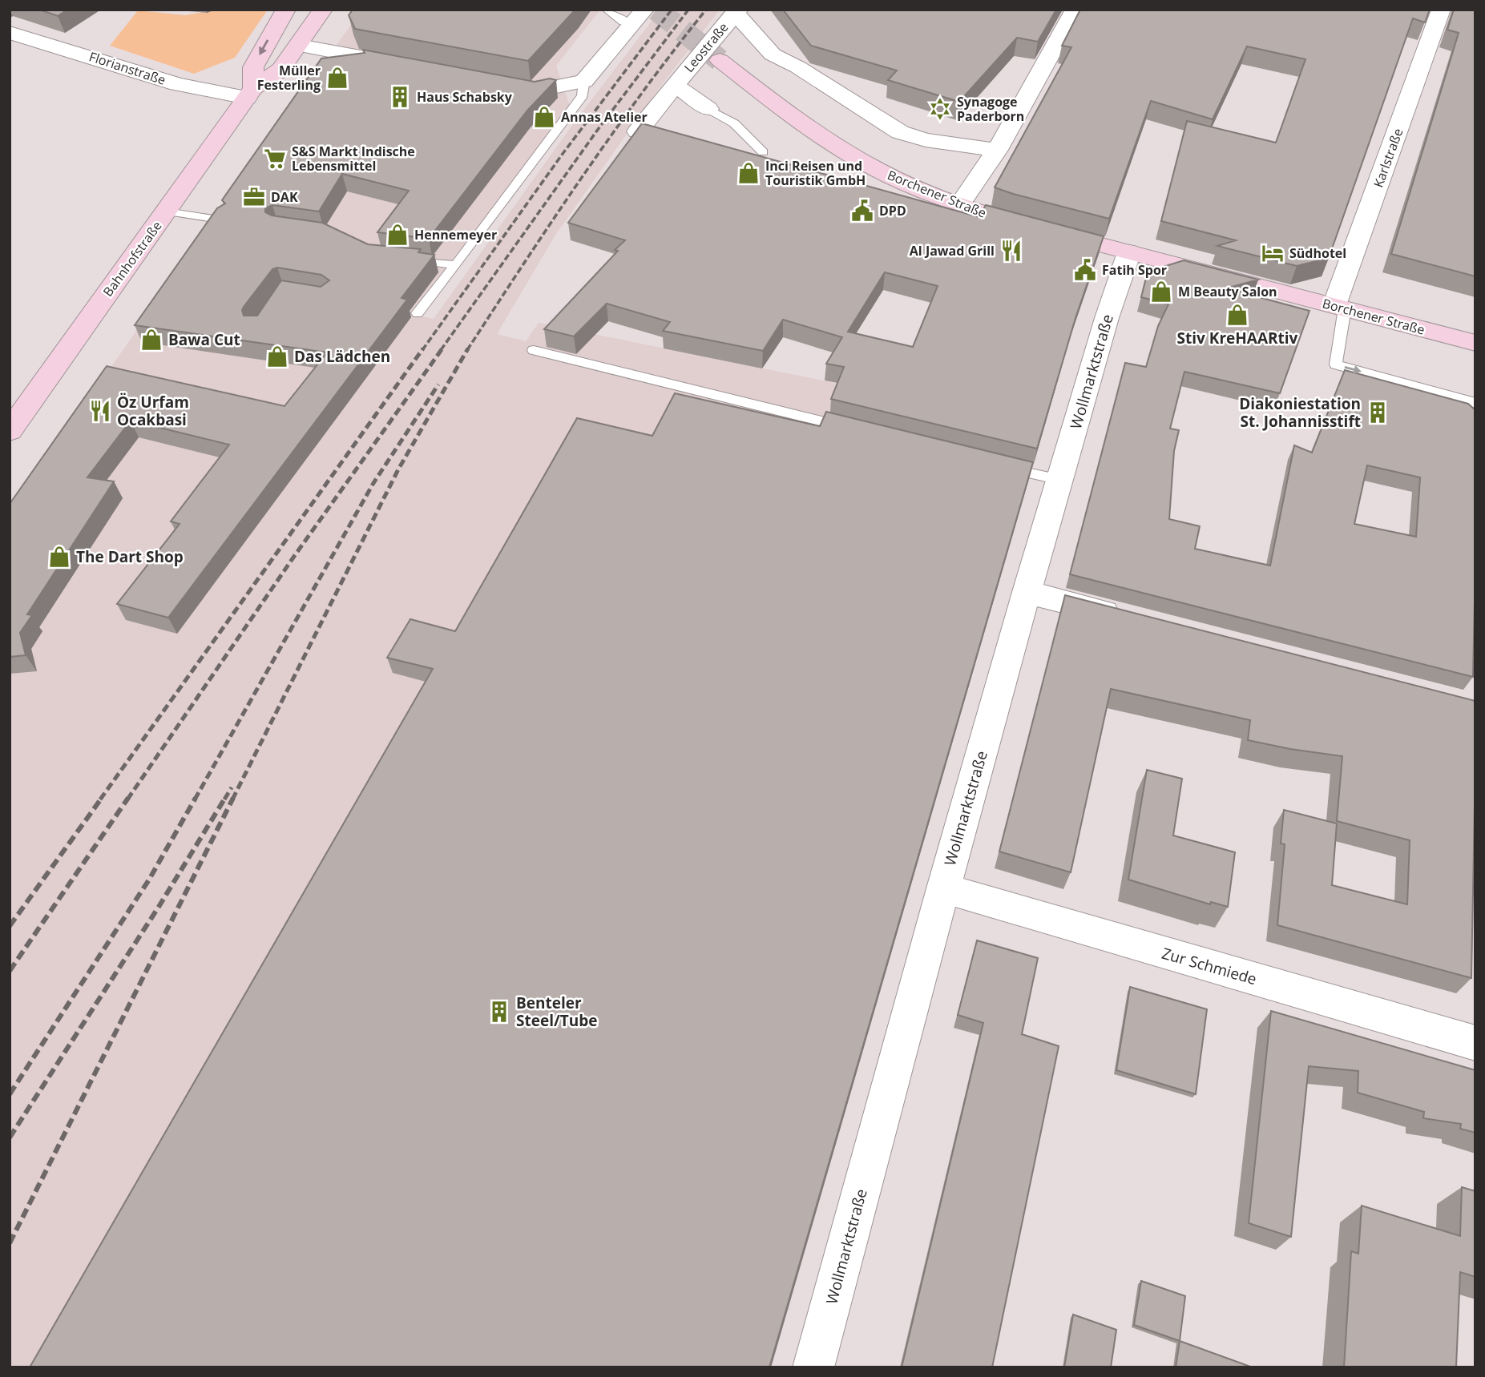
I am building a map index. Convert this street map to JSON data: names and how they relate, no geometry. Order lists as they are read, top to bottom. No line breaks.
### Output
{"streets":{"main road":["Borchener Straße","Bahnhofstraße"],"street":["Leostraße","Florianstraße","Karlstraße","Wollmarktstraße","Zur Schmiede"]},"crossings":[["Florianstraße","Bahnhofstraße"],["Karlstraße","Borchener Straße"],["Borchener Straße","Wollmarktstraße"],["Wollmarktstraße","Zur Schmiede"]],"places":{"shop":["Müller Festerling","Annas Atelier","Inci Reisen und Touristik GmbH","Hennemeyer","M Beauty Salon","Stiv KreHAARtiv","Bawa Cut","Das Lädchen","The Dart Shop"],"building":["Haus Schabsky","Diakoniestation St. Johannisstift","Benteler Steel/Tube"],"synagogue":["Synagoge Paderborn"],"supermarket":["S&S Markt Indische Lebensmittel"],"office":["DAK"],"public building":["DPD","Fatih Spor"],"restaurant":["Al Jawad Grill","Öz Urfam Ocakbasi"],"hotel":["Südhotel"]}}
